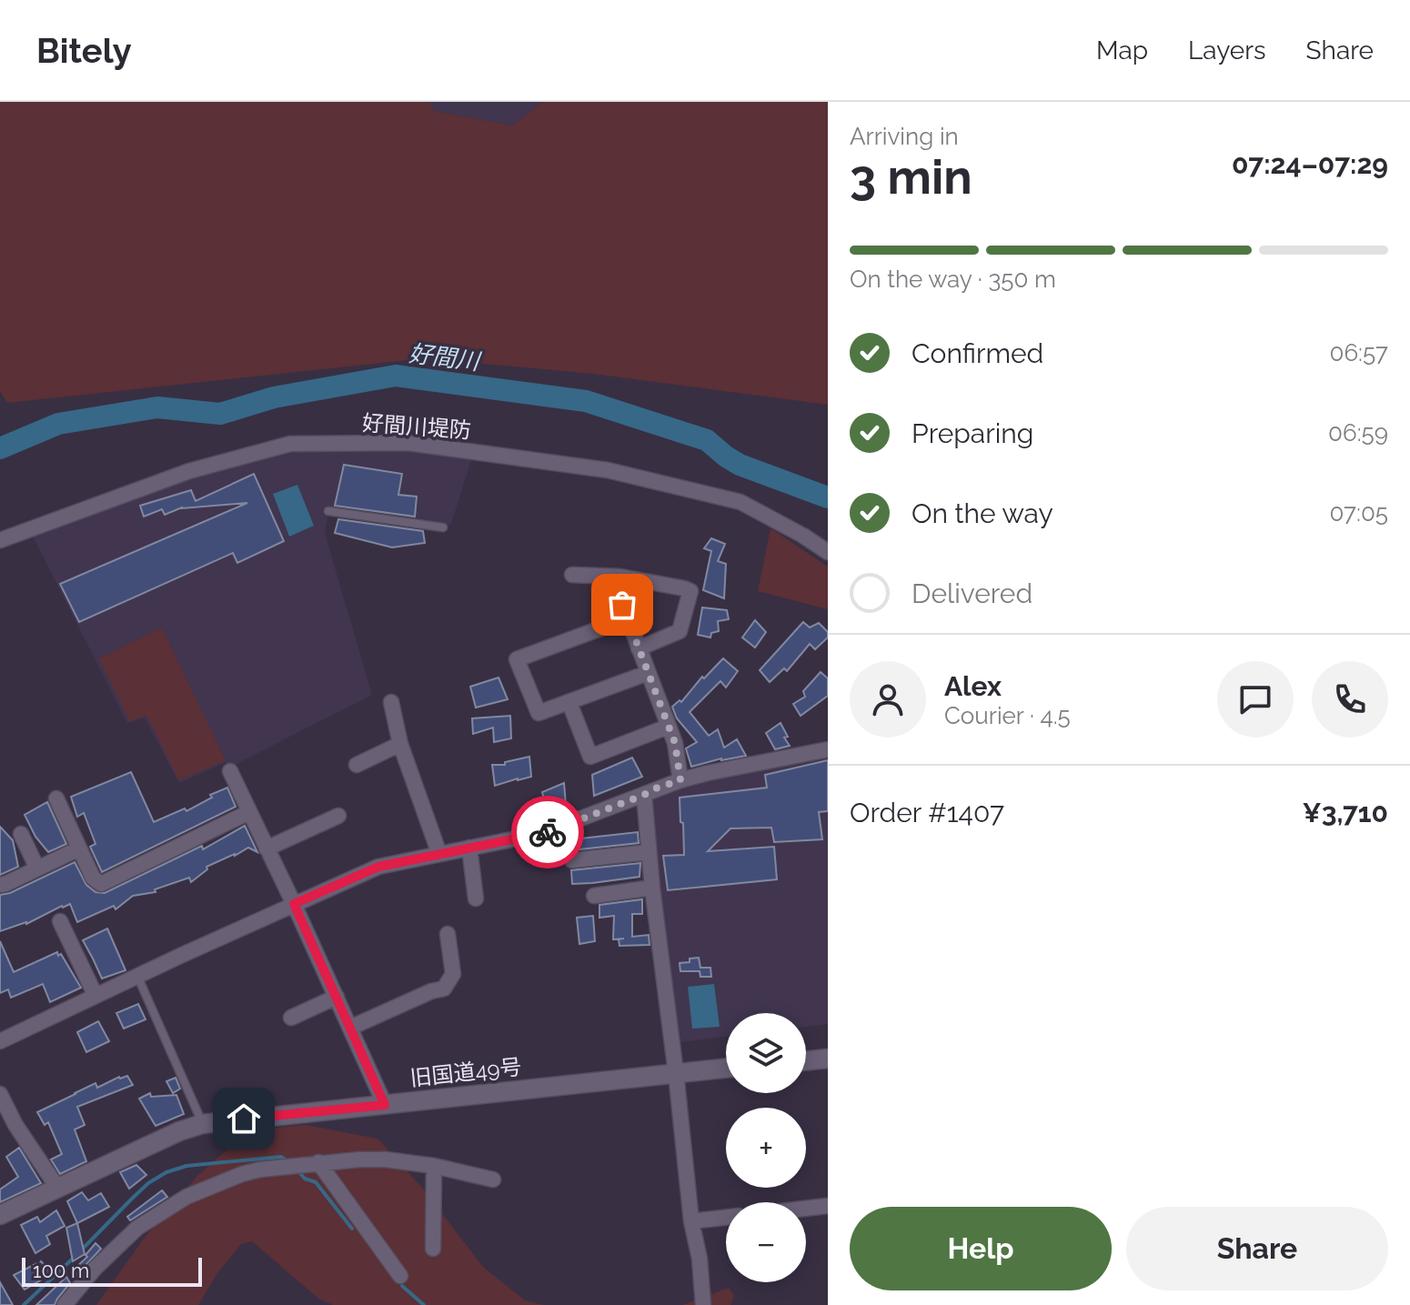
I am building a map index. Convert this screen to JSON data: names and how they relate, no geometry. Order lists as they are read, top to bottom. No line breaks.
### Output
{"streets":{"street":["好間川堤防","旧国道49号"]},"water":["好間川"],"scale_bar":"100 m","page":{"header":"Bitely","nav":["Map","Layers","Share"],"heading":["3 min","Arriving in","07:24–07:29"],"panel":["Alex","Courier · 4.5","Order #1407","¥3,710"],"bar":"On the way · 350 m","list":[["Confirmed","06:57"],["Preparing","06:59"],["On the way","07:05"],"Delivered"],"map_buttons":["+","−"],"buttons":["Help","Share"],"scale":"100 m"}}
